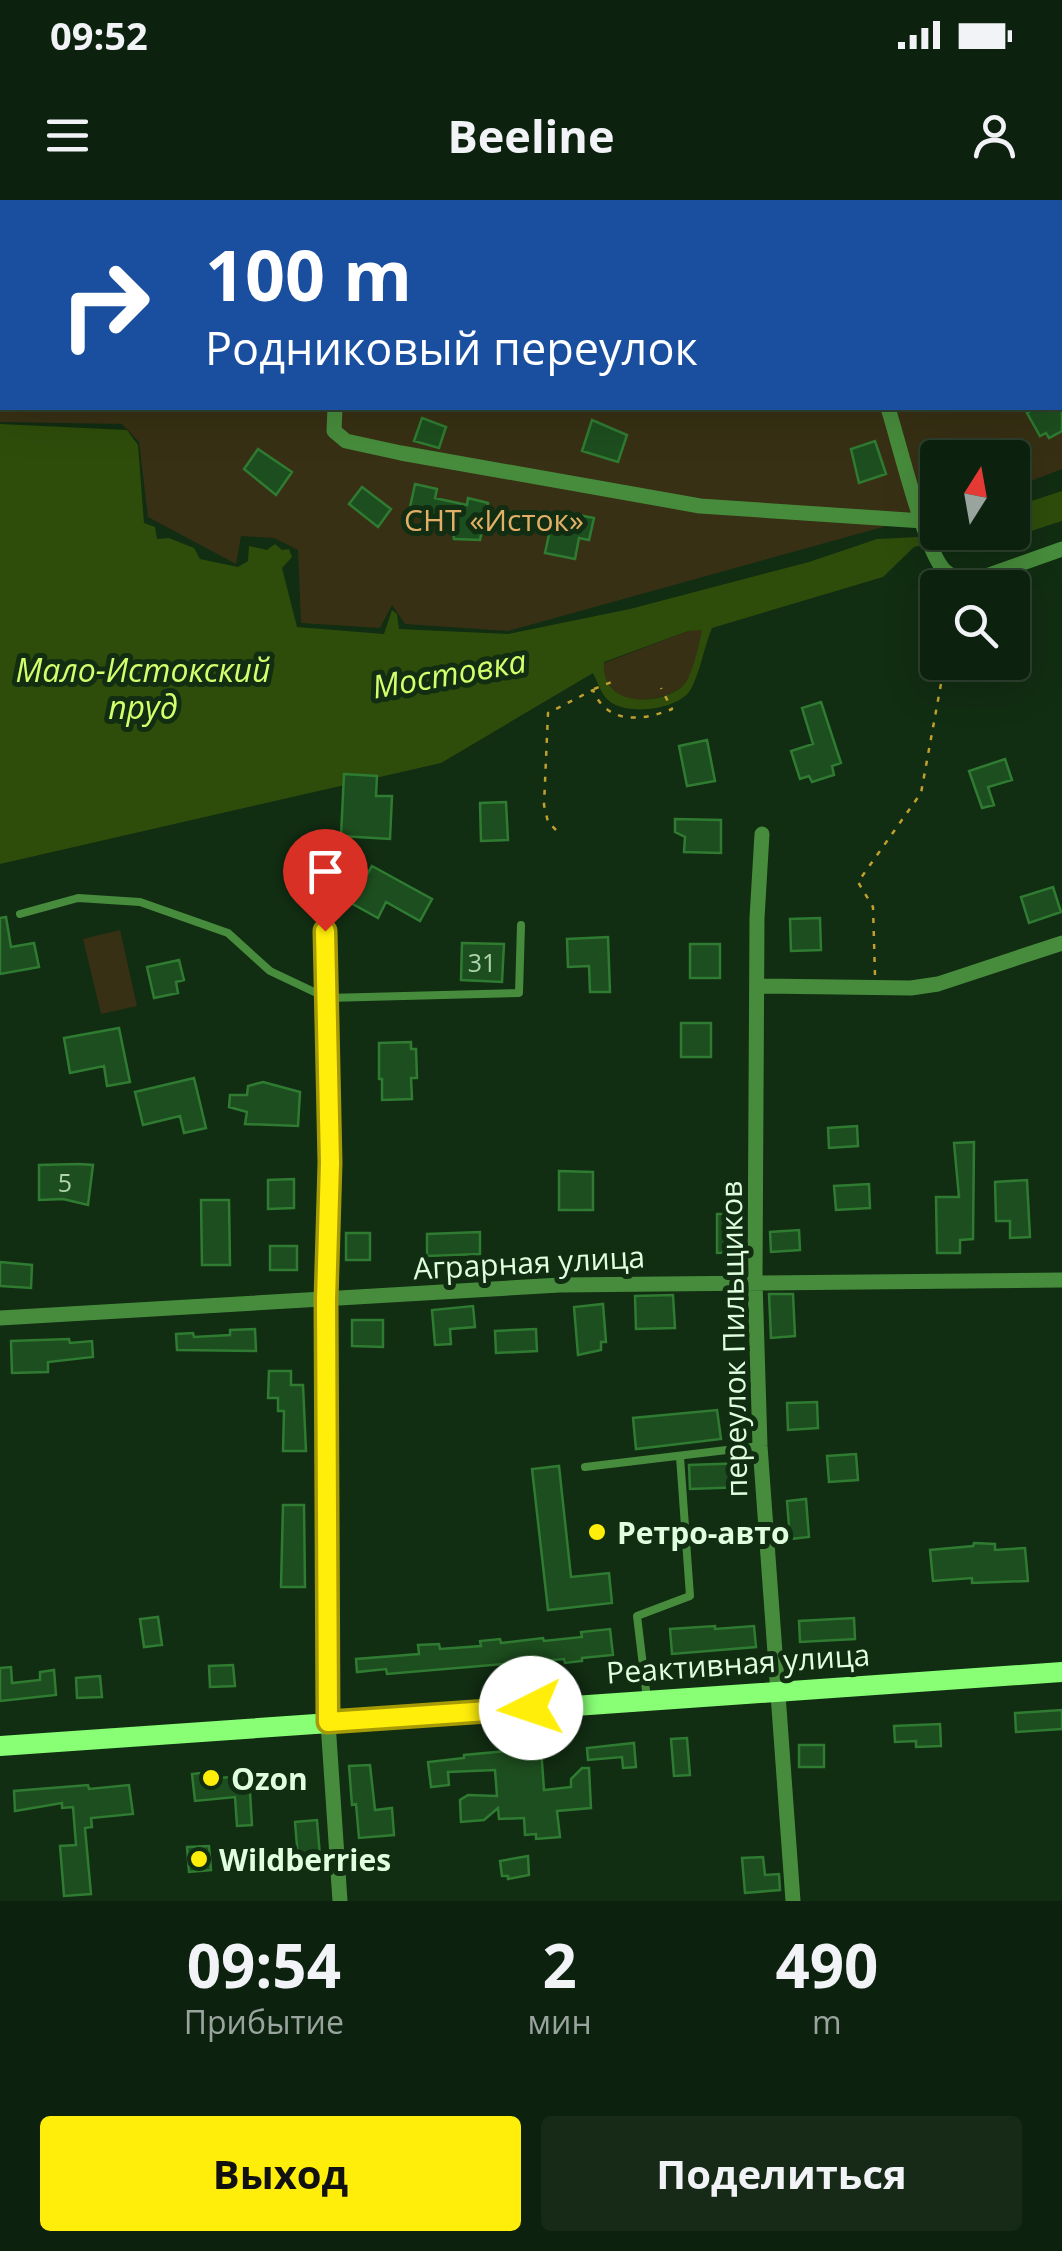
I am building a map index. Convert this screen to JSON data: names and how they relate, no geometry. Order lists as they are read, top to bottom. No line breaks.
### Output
{"streets":{"main road":["Реактивная улица"],"street":["Аграрная улица","переулок Пильщиков"]},"crossings":[["Аграрная улица","переулок Пильщиков"],["переулок Пильщиков","Реактивная улица"]],"water":["Мало-Истокский пруд","Мостовка"],"parks":["СНТ «Исток»"],"places":["Ретро-авто","Ozon","Wildberries"],"house_numbers":["31","5"],"north":"top","page":{"status":"09:52","header":"Beeline","turn":["100 m","Родниковый переулок"],"eta":["09:54","Прибытие","2","мин","490","m"],"buttons":["Выход","Поделиться"]}}
